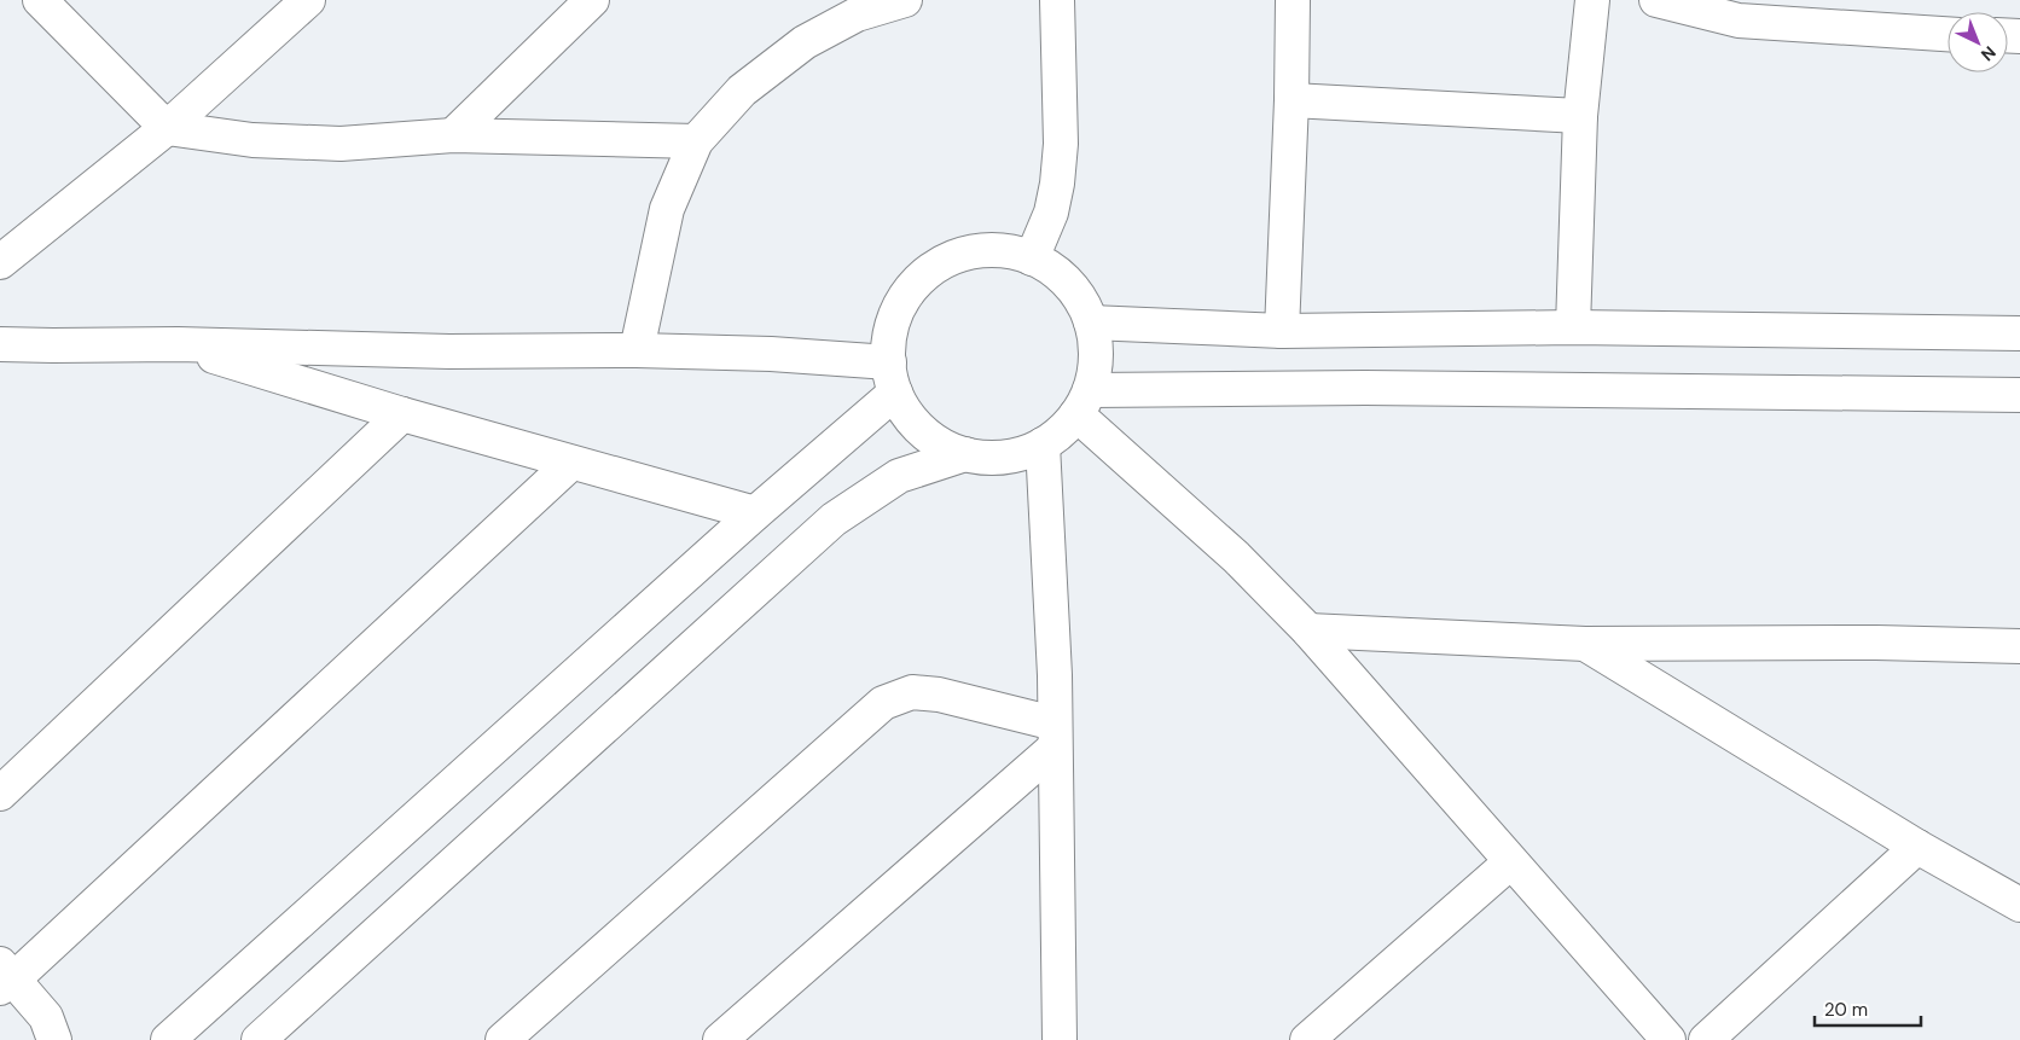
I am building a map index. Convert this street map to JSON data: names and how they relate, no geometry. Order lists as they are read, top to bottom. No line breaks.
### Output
{"scale_bar":"20 m","north":"bottom right"}
